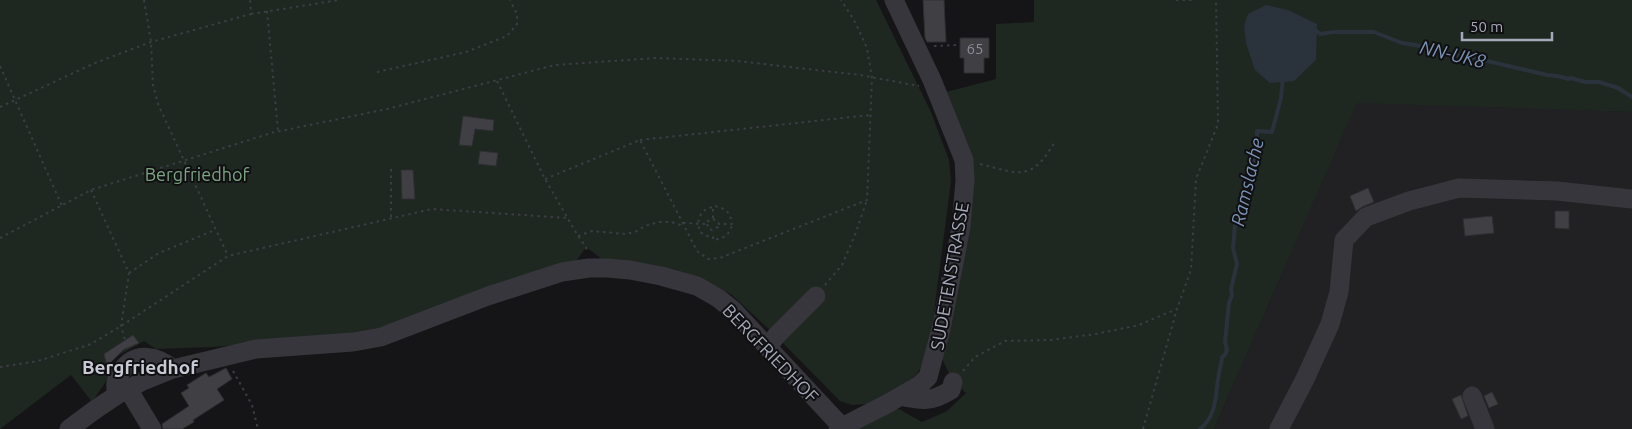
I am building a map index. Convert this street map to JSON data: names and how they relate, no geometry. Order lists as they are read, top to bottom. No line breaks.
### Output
{"streets":{"street":["SUDETENSTRASSE","BERGFRIEDHOF"]},"crossings":[["SUDETENSTRASSE","BERGFRIEDHOF"]],"districts":["Bergfriedhof"],"water":["NN-UK8","Ramslache"],"parks":["Bergfriedhof"],"house_numbers":["65"],"scale_bar":"50 m"}
